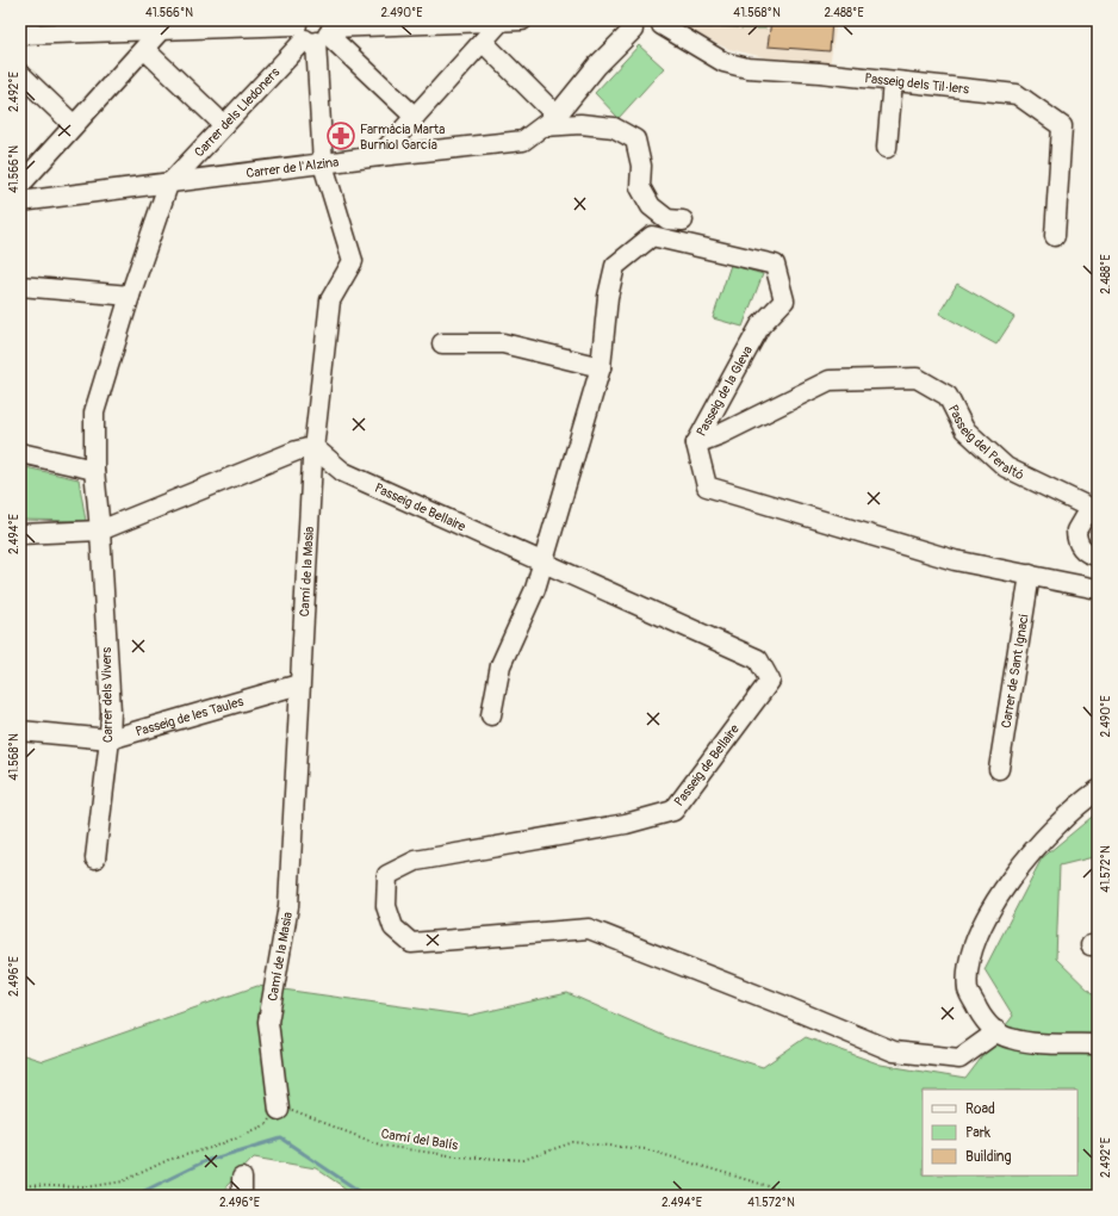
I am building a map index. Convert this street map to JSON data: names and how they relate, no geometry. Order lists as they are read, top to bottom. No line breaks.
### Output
{"streets":{"street":["Passeig dels Til·lers","Carrer dels Lledoners","Carrer de l'Alzina","Passeig de la Gleva","Passeig del Peraltó","Passeig de Bellaire","Camí de la Masia","Carrer de Sant Ignaci","Carrer dels Vivers","Passeig de les Taules"],"path":["Camí del Balís"]},"crossings":[["Carrer dels Lledoners","Carrer de l'Alzina"],["Carrer dels Lledoners","Camí de la Masia"],["Carrer dels Lledoners","Carrer dels Vivers"],["Carrer de l'Alzina","Camí de la Masia"],["Carrer de l'Alzina","Carrer dels Vivers"],["Passeig de la Gleva","Passeig del Peraltó"],["Passeig de la Gleva","Passeig de Bellaire"],["Passeig de la Gleva","Carrer de Sant Ignaci"],["Passeig de Bellaire","Camí de la Masia"],["Camí de la Masia","Passeig de les Taules"],["Camí de la Masia","Camí del Balís"],["Carrer dels Vivers","Passeig de les Taules"]],"places":{"pharmacy":["Farmàcia Marta Burniol García"]},"legend":["Road","Park","Building"],"coordinates":["41.566°N","2.490°E","41.568°N","2.488°E","2.492°E","2.494°E","41.572°N","2.496°E"]}
